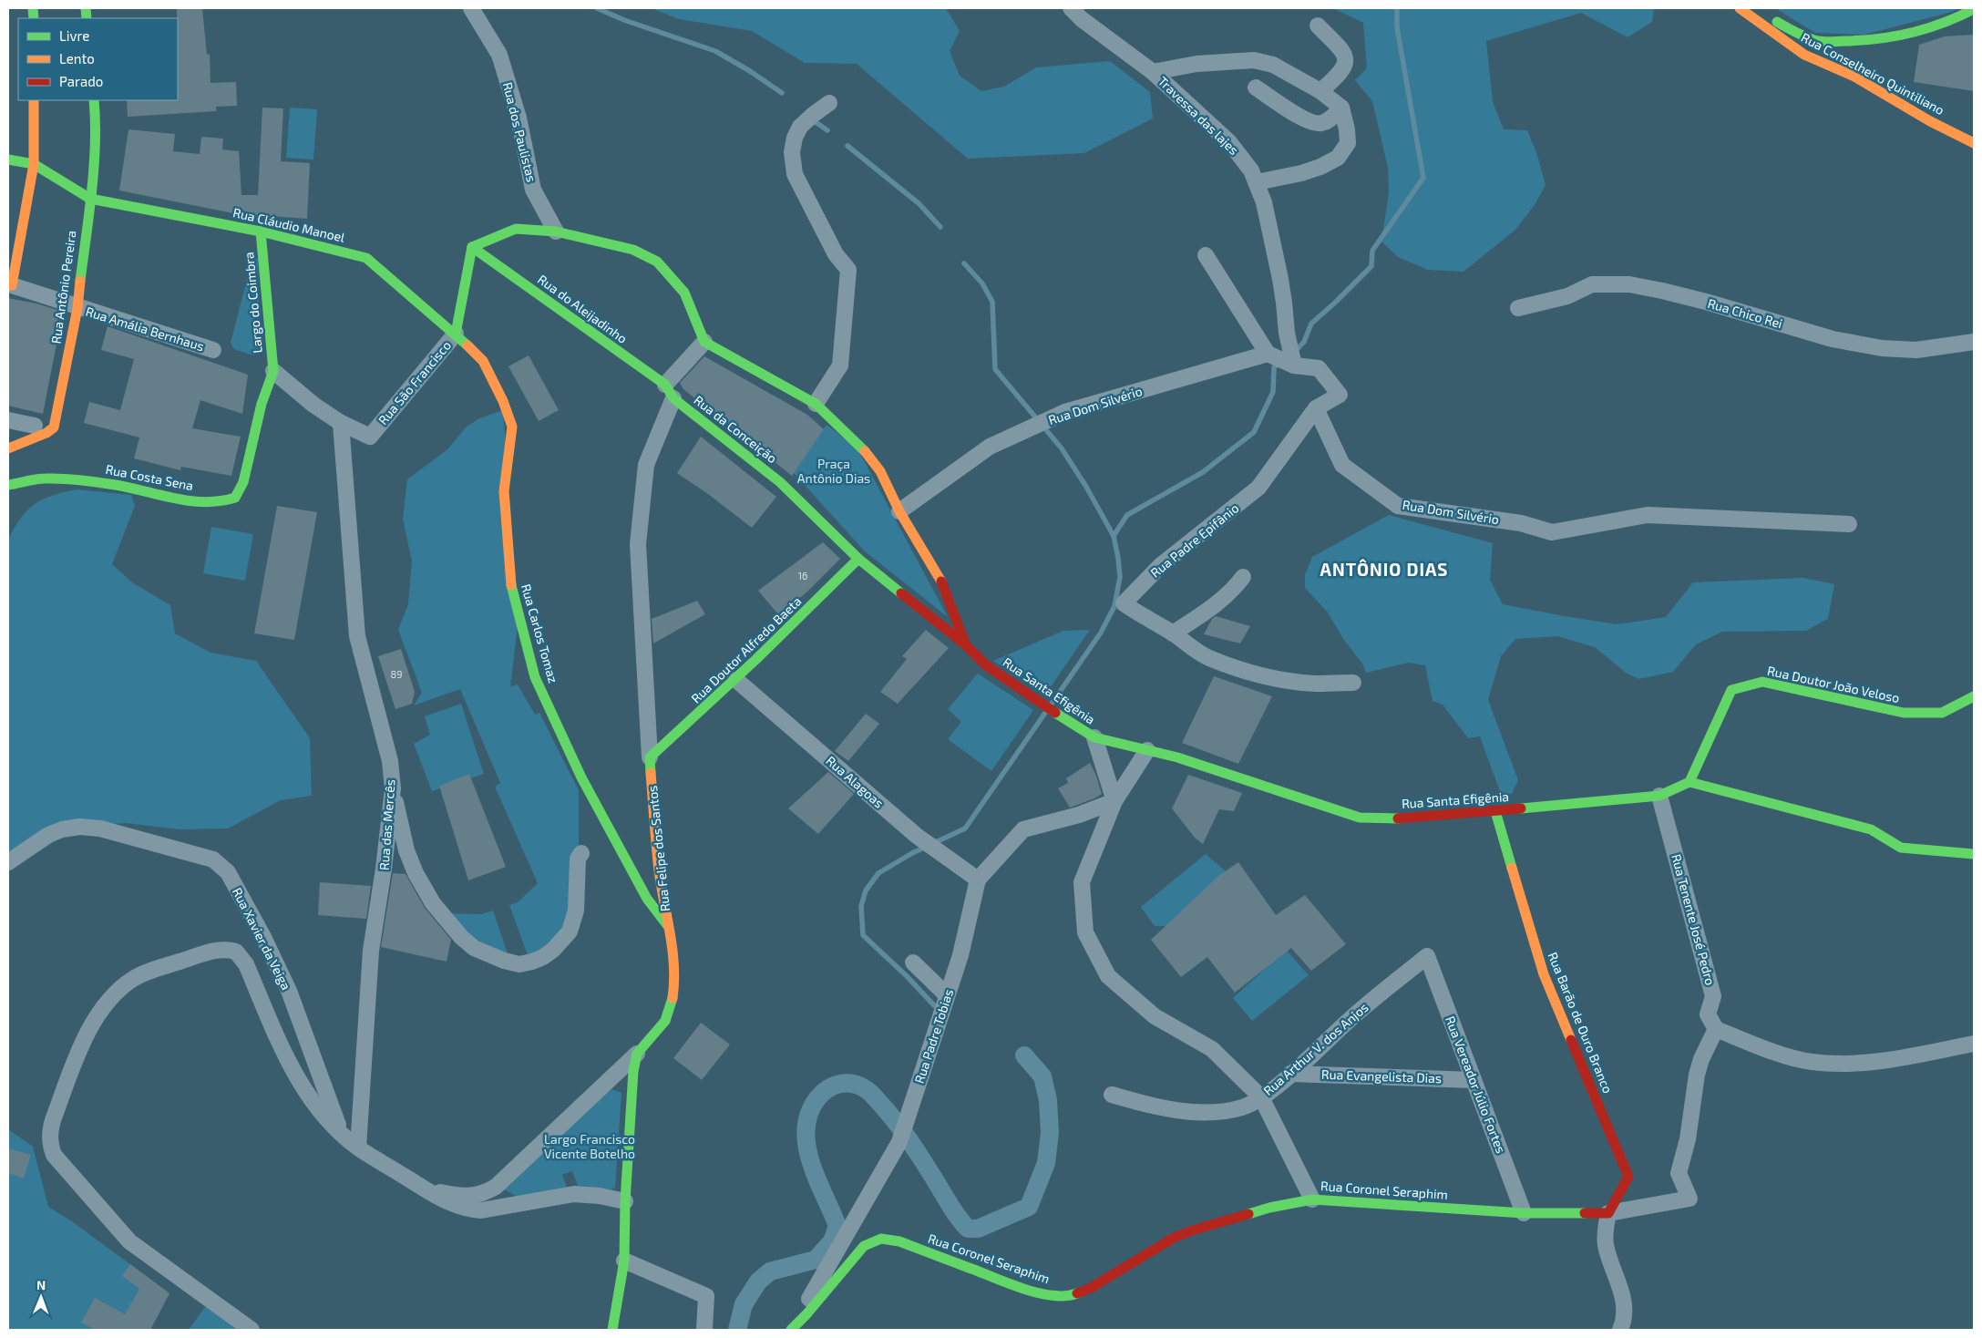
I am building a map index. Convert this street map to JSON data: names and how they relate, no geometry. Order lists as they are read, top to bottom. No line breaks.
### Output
{"streets":{"street":["Rua Conselheiro Quintiliano","Travessa das lajes","Rua dos Paulistas","Rua Cláudio Manoel","Rua Antônio Pereira","Largo do Coimbra","Rua do Aleijadinho","Rua Chico Rei","Rua Amália Bernhaus","Rua São Francisco","Rua Dom Silvério","Rua da Conceição","Rua Costa Sena","Rua Padre Epifânio","Rua Carlos Tomaz","Rua Doutor Alfredo Baeta","Rua Doutor João Veloso","Rua Santa Efigênia","Rua Alagoas","Rua das Mercês","Rua Felipe dos Santos","Rua Tenente José Pedro","Rua Xavier da Veiga","Rua Barão de Ouro Branco","Rua Padre Tobias","Rua Arthur V. dos Anjos","Rua Evangelista Dias","Rua Vereador Júlio Fortes","Rua Coronel Seraphim"]},"crossings":[["Rua Cláudio Manoel","Rua Antônio Pereira"],["Rua Cláudio Manoel","Largo do Coimbra"],["Rua Cláudio Manoel","Rua São Francisco"],["Rua Cláudio Manoel","Rua Carlos Tomaz"],["Rua Antônio Pereira","Rua Amália Bernhaus"],["Largo do Coimbra","Rua Costa Sena"],["Rua do Aleijadinho","Rua São Francisco"],["Rua do Aleijadinho","Rua da Conceição"],["Rua do Aleijadinho","Rua Felipe dos Santos"],["Rua São Francisco","Rua Carlos Tomaz"],["Rua São Francisco","Rua das Mercês"],["Rua Dom Silvério","Rua Padre Epifânio"],["Rua da Conceição","Rua Doutor Alfredo Baeta"],["Rua da Conceição","Rua Felipe dos Santos"],["Rua Carlos Tomaz","Rua Felipe dos Santos"],["Rua Doutor Alfredo Baeta","Rua Alagoas"],["Rua Doutor Alfredo Baeta","Rua Felipe dos Santos"],["Rua Doutor João Veloso","Rua Santa Efigênia"],["Rua Santa Efigênia","Rua Tenente José Pedro"],["Rua Santa Efigênia","Rua Barão de Ouro Branco"],["Rua Alagoas","Rua Padre Tobias"],["Rua das Mercês","Rua Xavier da Veiga"],["Rua Felipe dos Santos","Rua Xavier da Veiga"],["Rua Barão de Ouro Branco","Rua Coronel Seraphim"],["Rua Padre Tobias","Rua Coronel Seraphim"],["Rua Arthur V. dos Anjos","Rua Evangelista Dias"],["Rua Arthur V. dos Anjos","Rua Vereador Júlio Fortes"],["Rua Evangelista Dias","Rua Vereador Júlio Fortes"],["Rua Vereador Júlio Fortes","Rua Coronel Seraphim"]],"districts":["ANTÔNIO DIAS"],"parks":["Praça Antônio Dias","Largo Francisco Vicente Botelho"],"house_numbers":["16","89"],"legend":["Livre","Lento","Parado"],"north":"top"}
